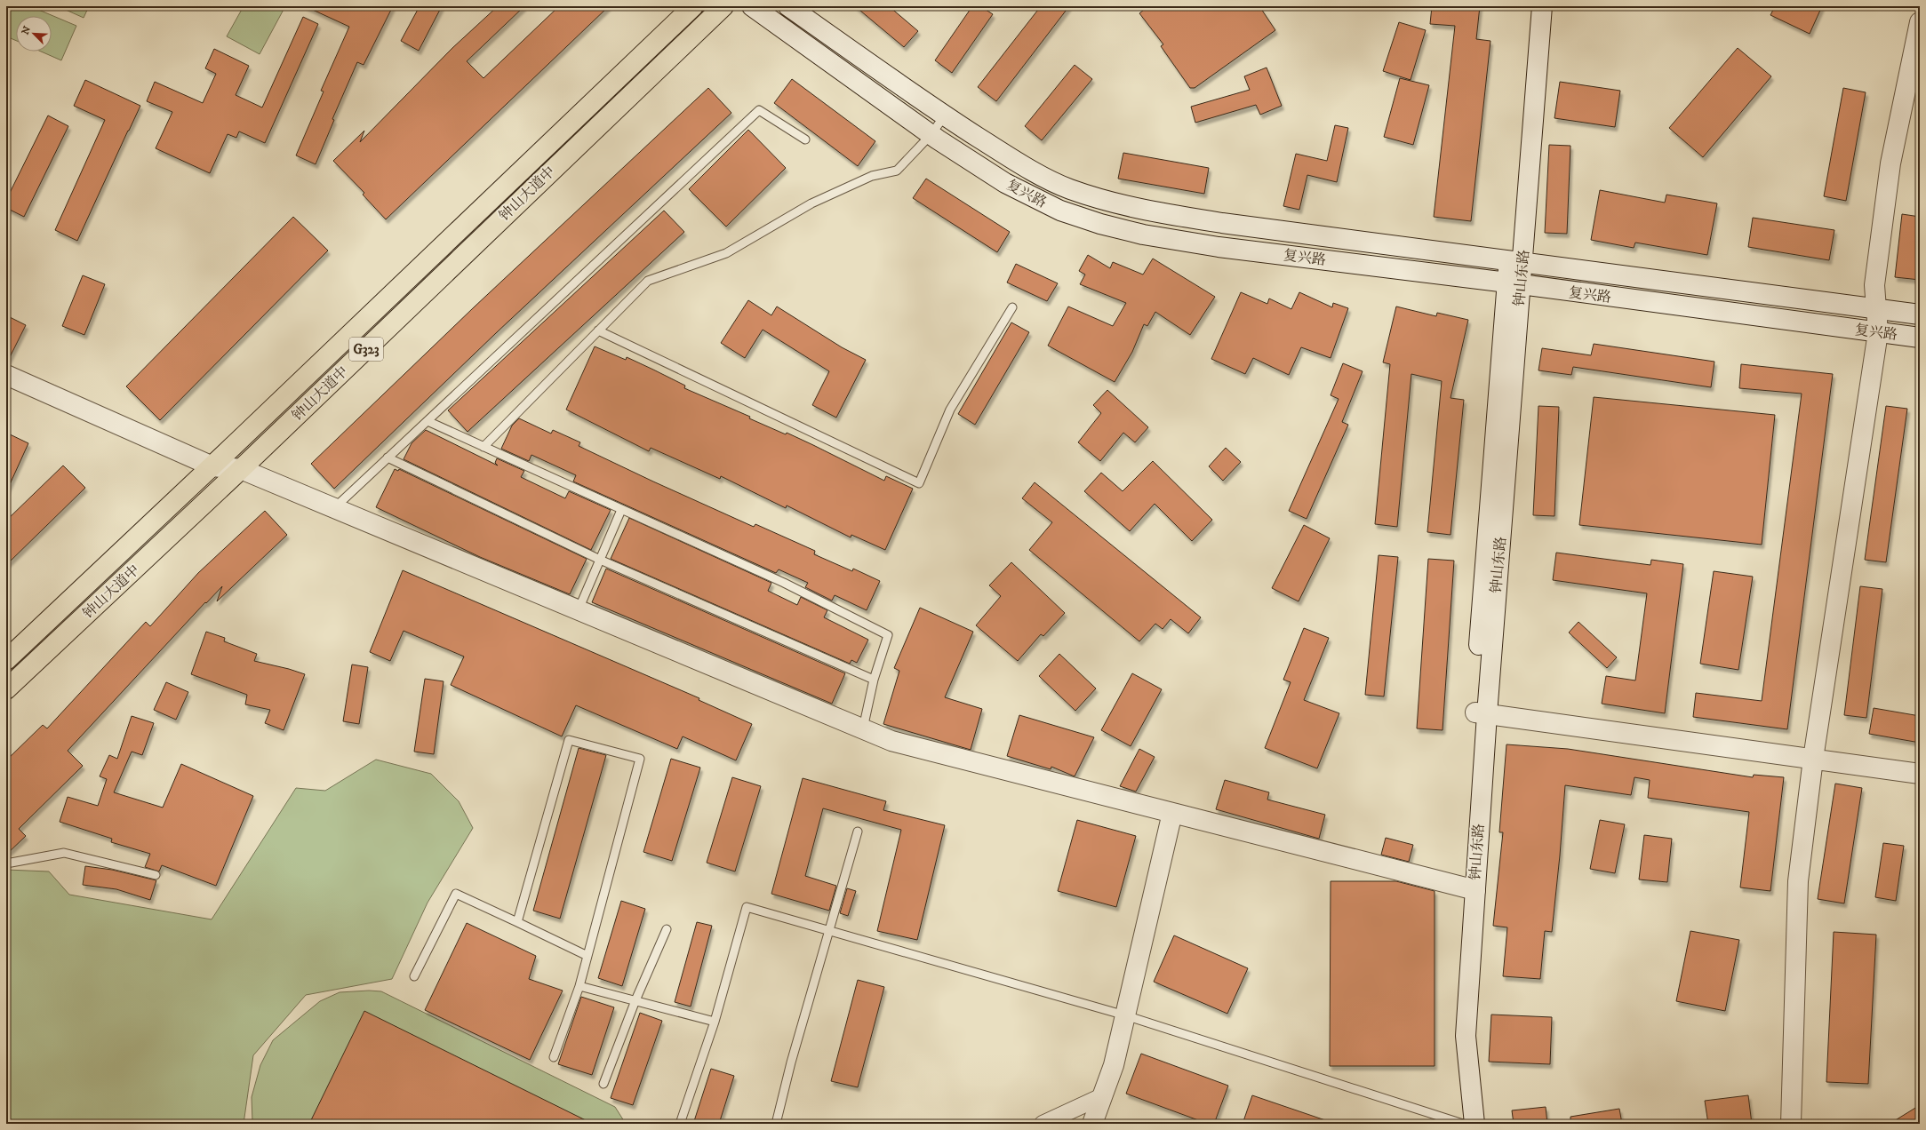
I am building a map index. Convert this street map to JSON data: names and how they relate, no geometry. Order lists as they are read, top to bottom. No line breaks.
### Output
{"streets":{"highway":["钟山大道中","G323"],"main road":["复兴路","钟山东路"]},"crossings":[["复兴路","钟山东路"]],"north":"top left"}
